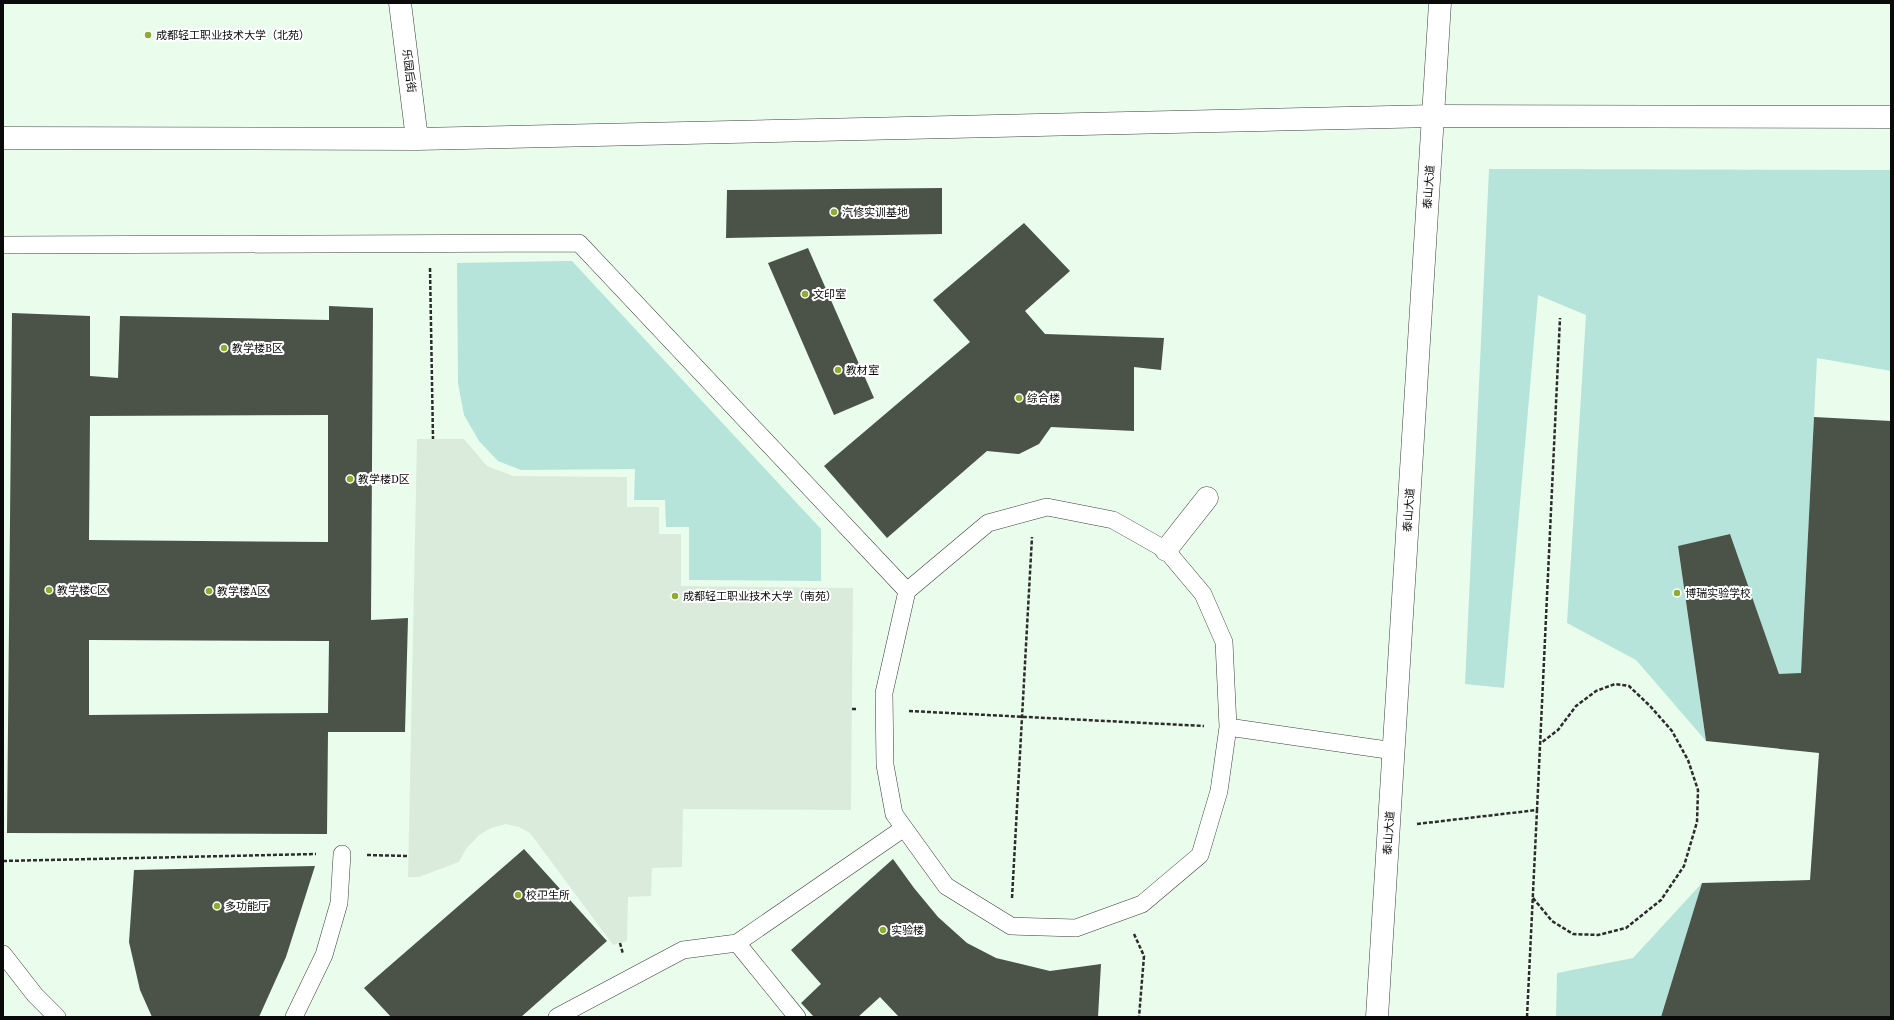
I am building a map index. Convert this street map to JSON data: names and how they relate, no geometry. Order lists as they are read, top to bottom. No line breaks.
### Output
{"streets":{"street":["乐园后街","泰山大道"]},"places":["成都轻工职业技术大学（北苑）","汽修实训基地","文印室","教学楼B区","教材室","综合楼","教学楼D区","教学楼C区","教学楼A区","博瑞实验学校","成都轻工职业技术大学（南苑）","校卫生所","多功能厅","实验楼"]}
